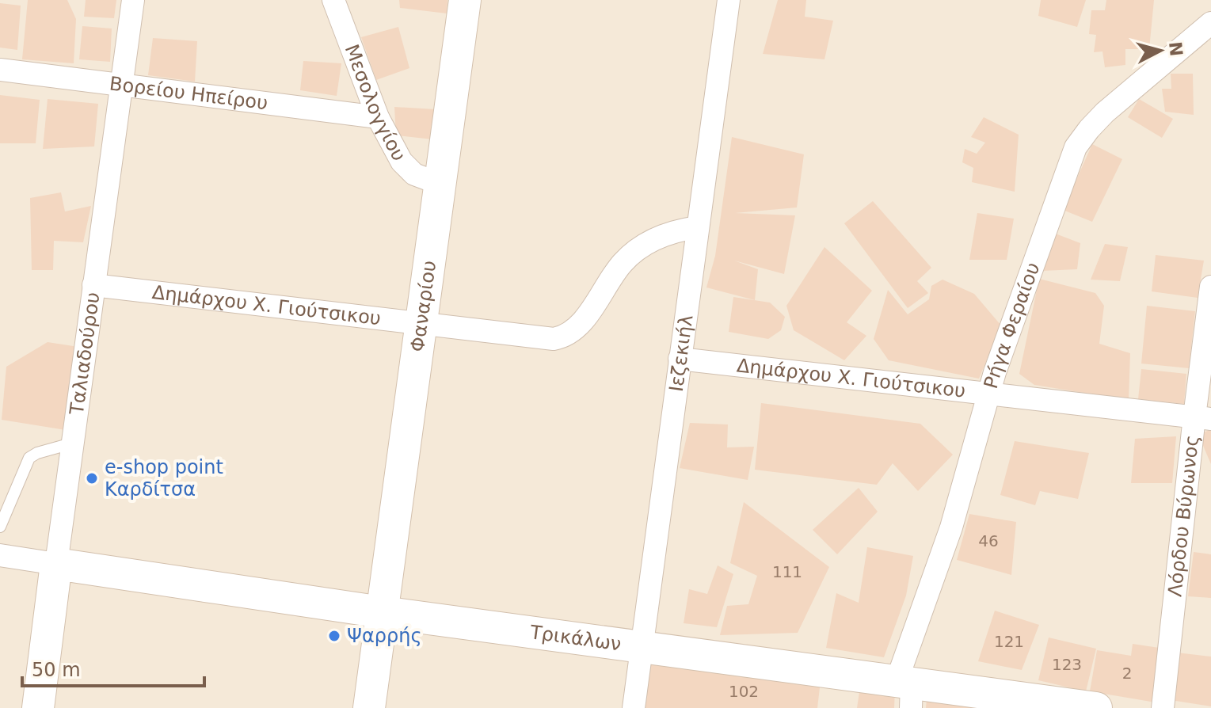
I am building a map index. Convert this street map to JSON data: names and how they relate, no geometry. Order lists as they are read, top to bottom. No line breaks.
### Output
{"streets":{"main road":["Φαναρίου","Ταλιαδούρου","Τρικάλων"],"street":["Βορείου Ηπείρου","Μεσολογγίου","Δημάρχου Χ. Γιούτσικου","Ρήγα Φεραίου","Ιεζεκιήλ","Λόρδου Βύρωνος"]},"crossings":[["Βορείου Ηπείρου","Μεσολογγίου"],["Βορείου Ηπείρου","Ταλιαδούρου"],["Μεσολογγίου","Φαναρίου"],["Φαναρίου","Δημάρχου Χ. Γιούτσικου"],["Φαναρίου","Τρικάλων"],["Δημάρχου Χ. Γιούτσικου","Ρήγα Φεραίου"],["Δημάρχου Χ. Γιούτσικου","Ταλιαδούρου"],["Δημάρχου Χ. Γιούτσικου","Ιεζεκιήλ"],["Δημάρχου Χ. Γιούτσικου","Λόρδου Βύρωνος"],["Ρήγα Φεραίου","Τρικάλων"],["Ταλιαδούρου","Τρικάλων"],["Ιεζεκιήλ","Τρικάλων"]],"places":["e-shop point Καρδίτσα","Ψαρρής"],"house_numbers":["46","111","121","123","2","102"],"scale_bar":"50 m","north":"right"}
